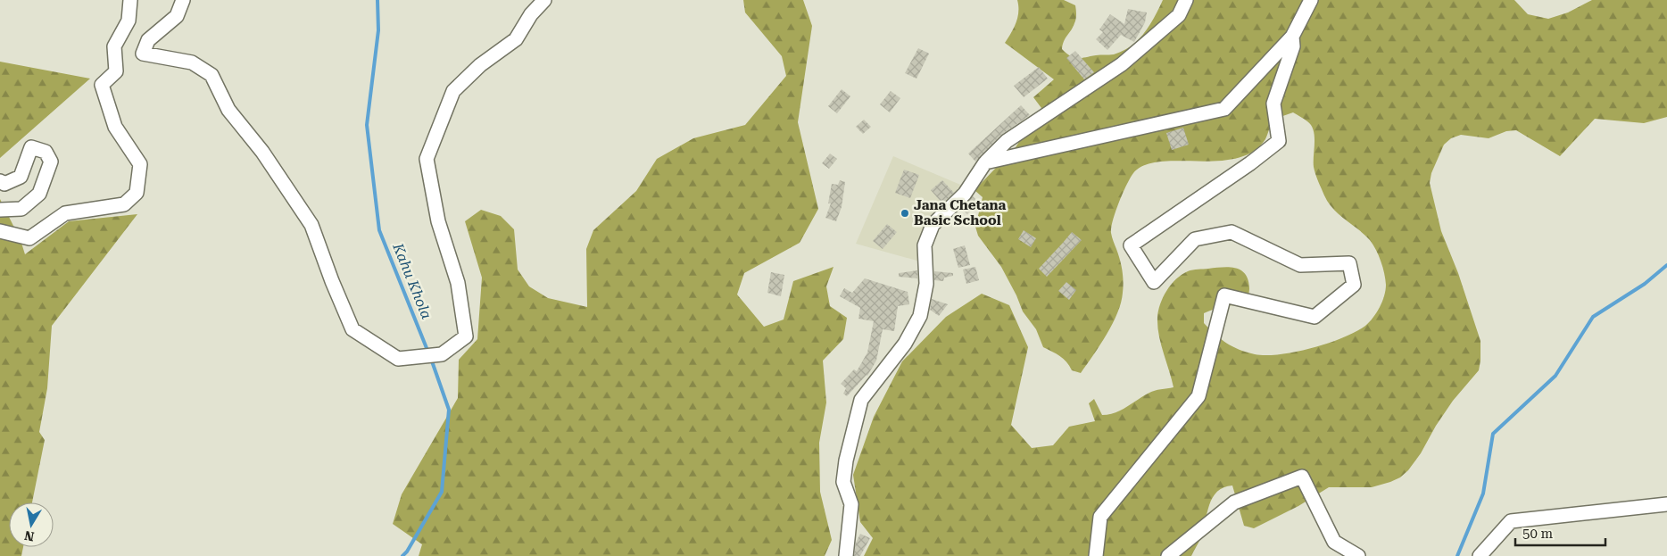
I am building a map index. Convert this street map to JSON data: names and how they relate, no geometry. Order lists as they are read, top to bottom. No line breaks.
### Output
{"water":["Kahu Khola"],"places":["Jana Chetana Basic School"],"scale_bar":"50 m","north":"bottom"}
